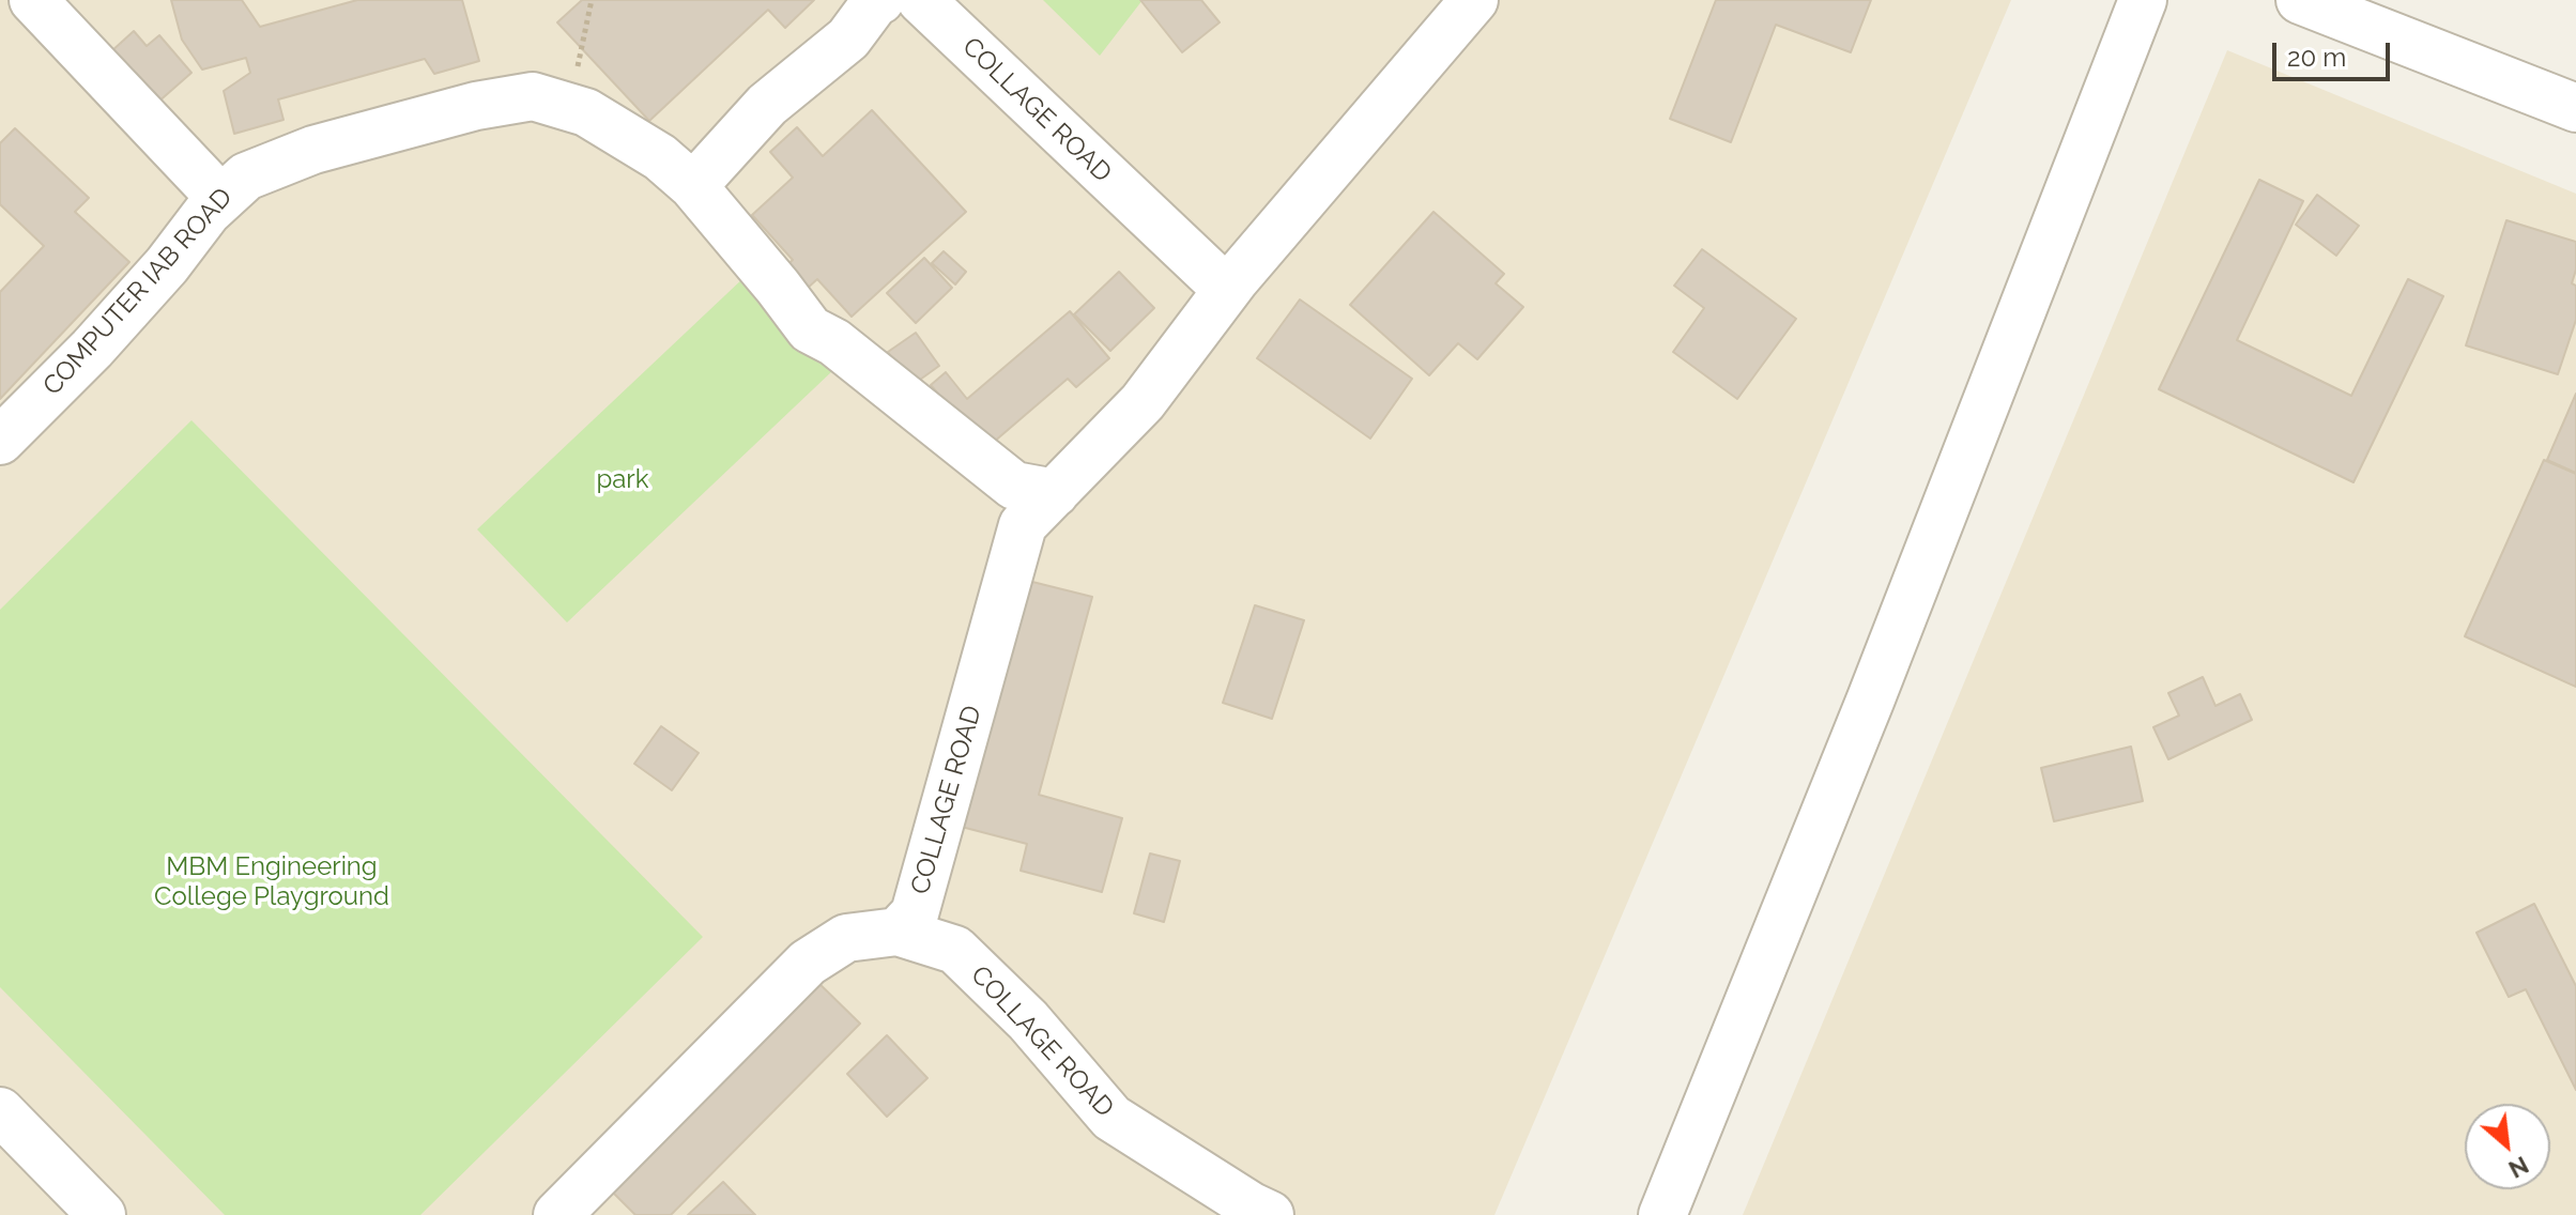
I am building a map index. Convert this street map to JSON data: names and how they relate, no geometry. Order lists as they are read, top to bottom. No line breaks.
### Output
{"streets":{"street":["COLLAGE ROAD","COMPUTER IAB ROAD"]},"crossings":[["COLLAGE ROAD","COMPUTER IAB ROAD"]],"parks":["park","MBM Engineering College Playground"],"scale_bar":"20 m","north":"bottom right"}
